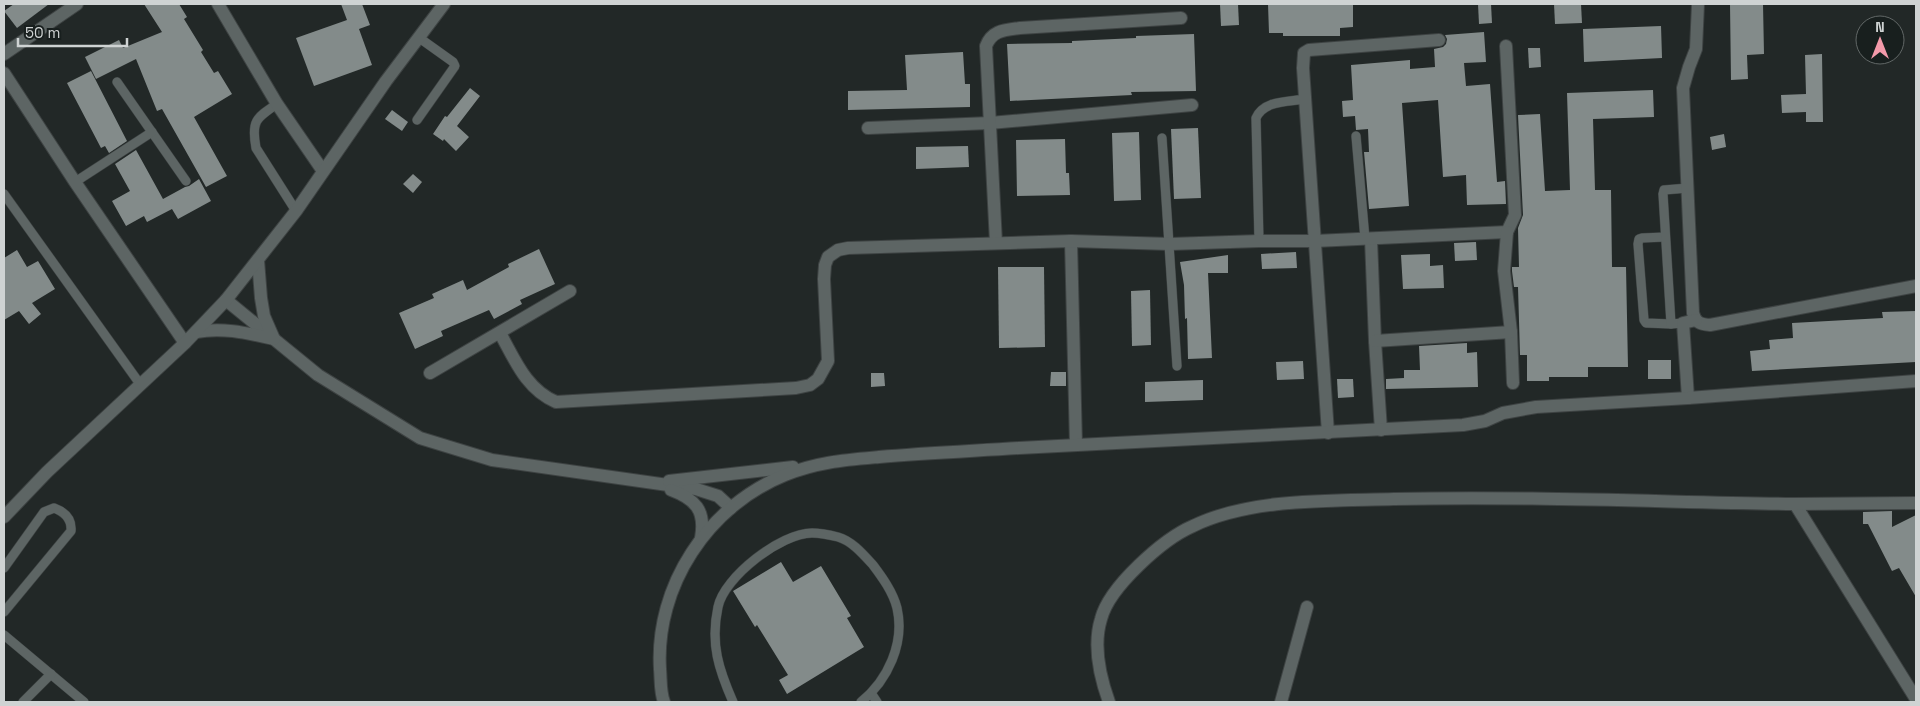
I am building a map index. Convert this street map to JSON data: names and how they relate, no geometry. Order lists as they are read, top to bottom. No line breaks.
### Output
{"scale_bar":"50 m","north":"top"}
